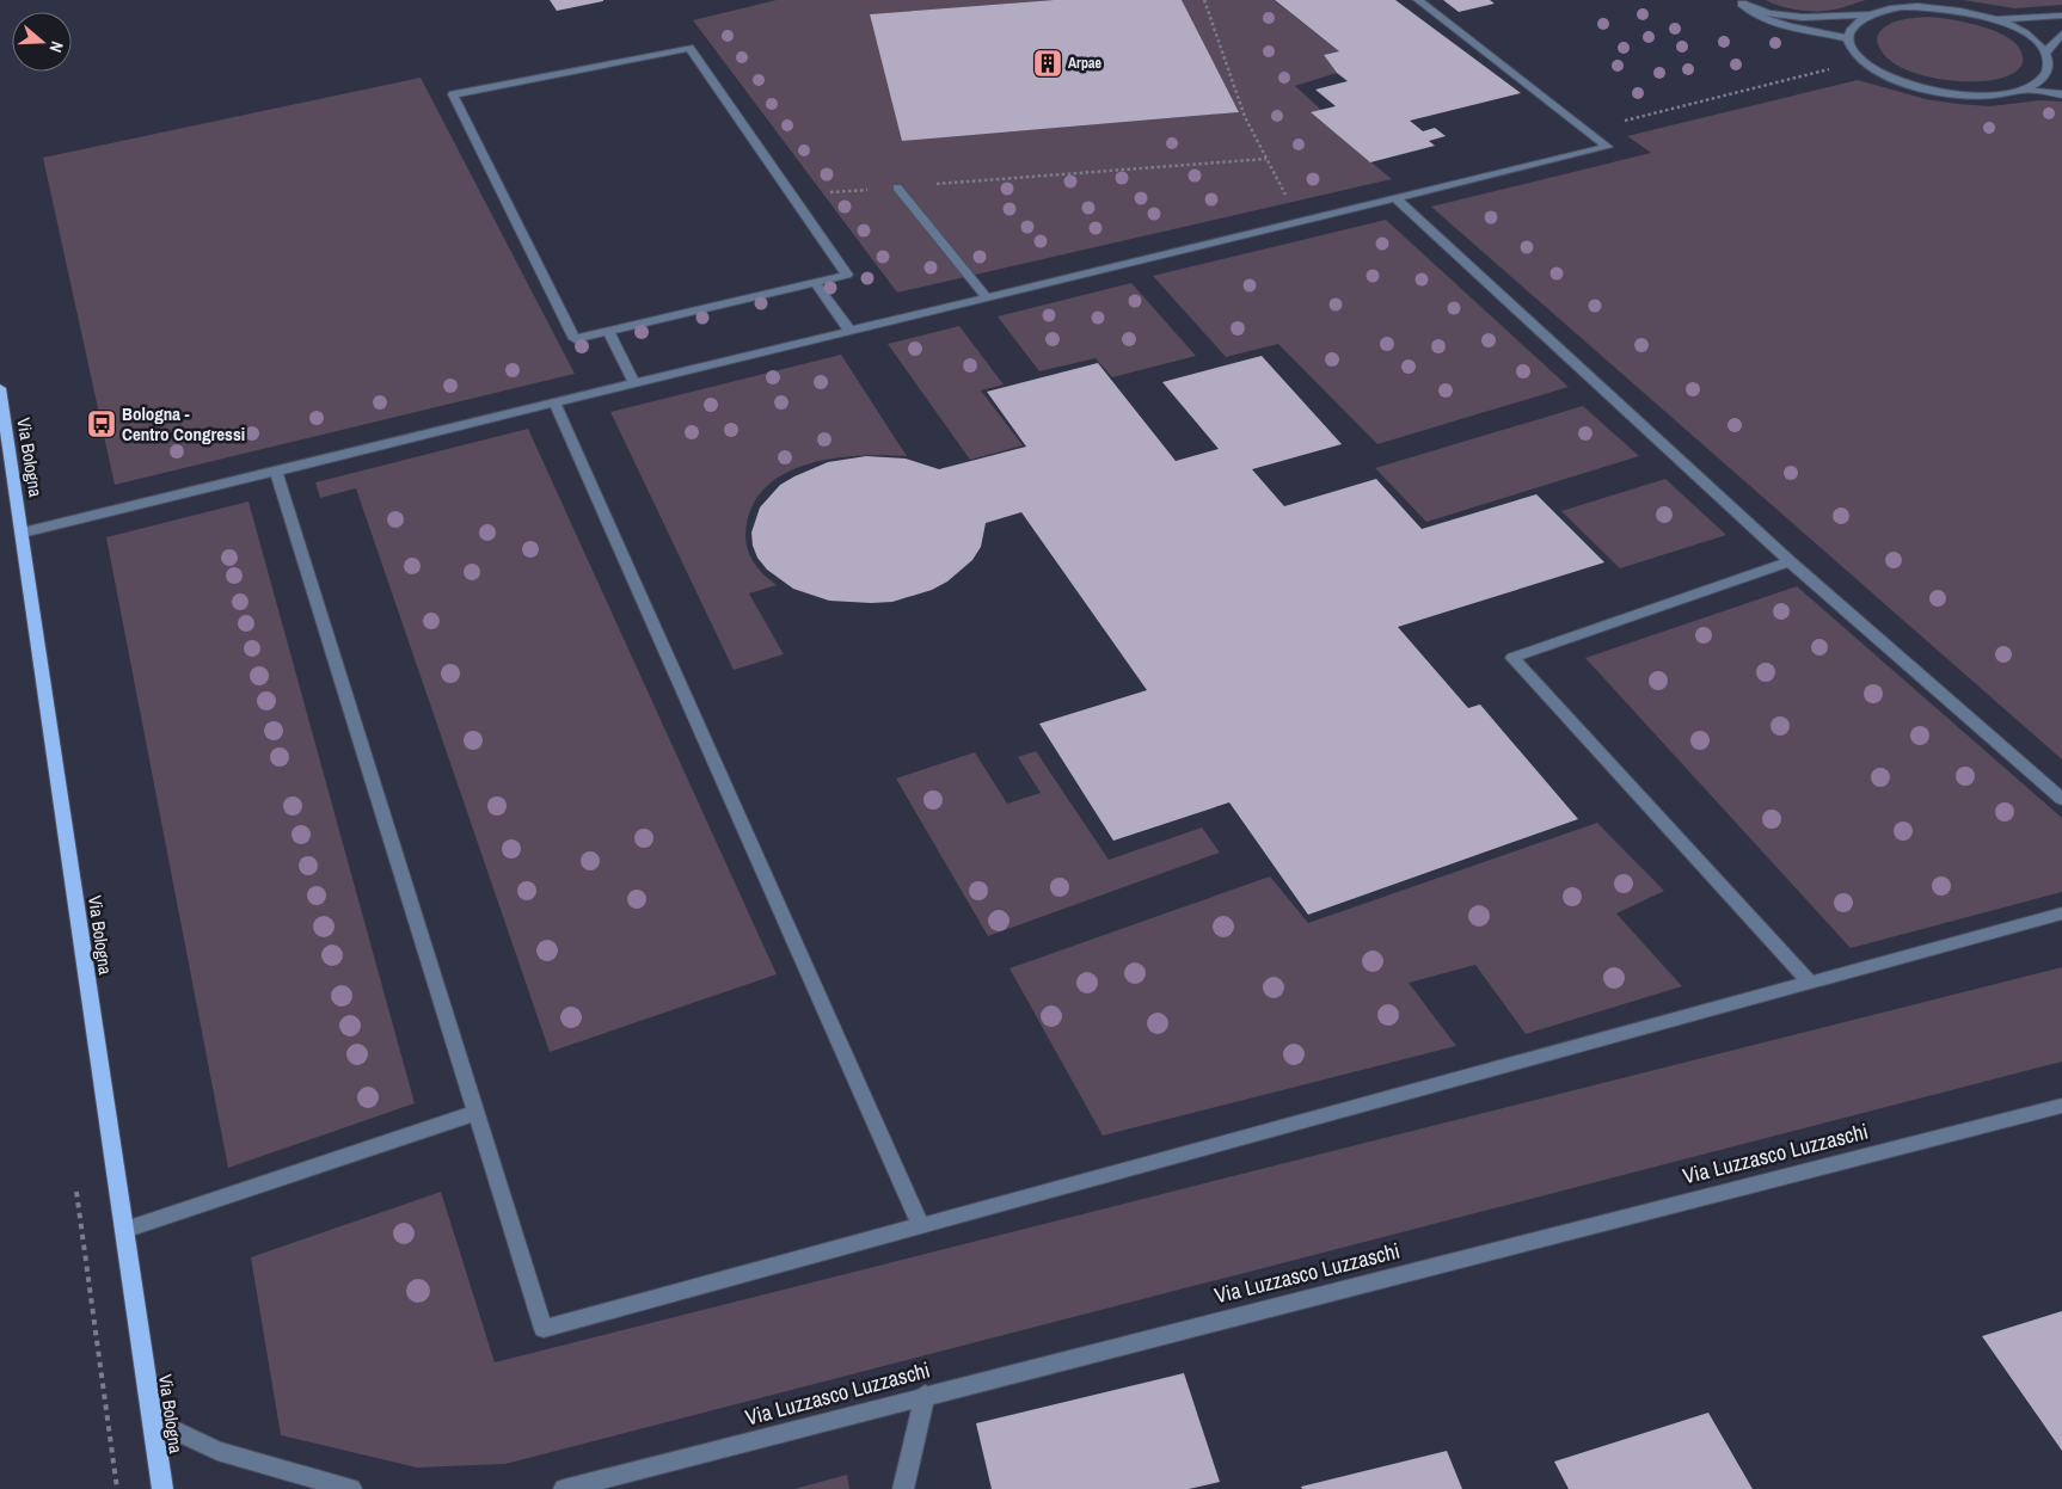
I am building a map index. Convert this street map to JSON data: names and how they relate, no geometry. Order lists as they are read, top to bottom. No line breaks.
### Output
{"streets":{"main road":["Via Bologna"],"street":["Via Luzzasco Luzzaschi"]},"places":{"building":["Arpae"],"bus stop":["Bologna - Centro Congressi"]},"north":"right"}
